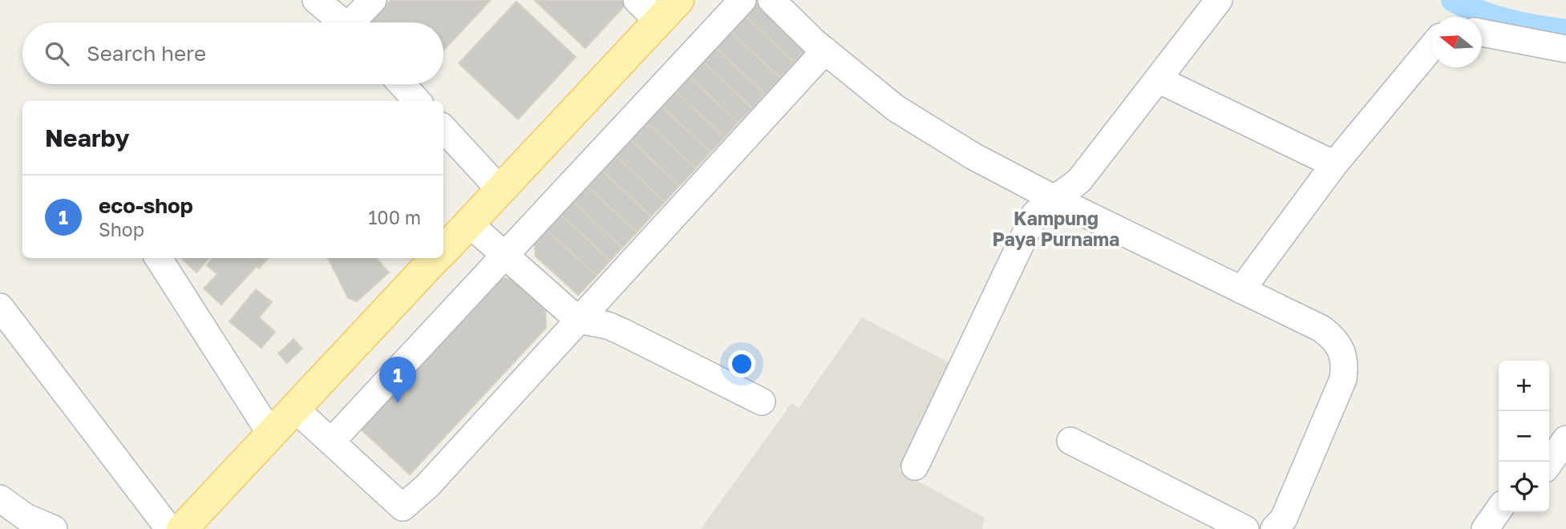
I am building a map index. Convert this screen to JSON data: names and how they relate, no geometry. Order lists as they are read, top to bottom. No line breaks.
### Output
{"districts":["Kampung Paya Purnama"],"north":"left","page":{"search":"Search here","heading":"Nearby","list":[{"mark":"1","name":"eco-shop","note":"Shop","value":"100 m"}],"pins":"1","map_buttons":["+","−"]}}
